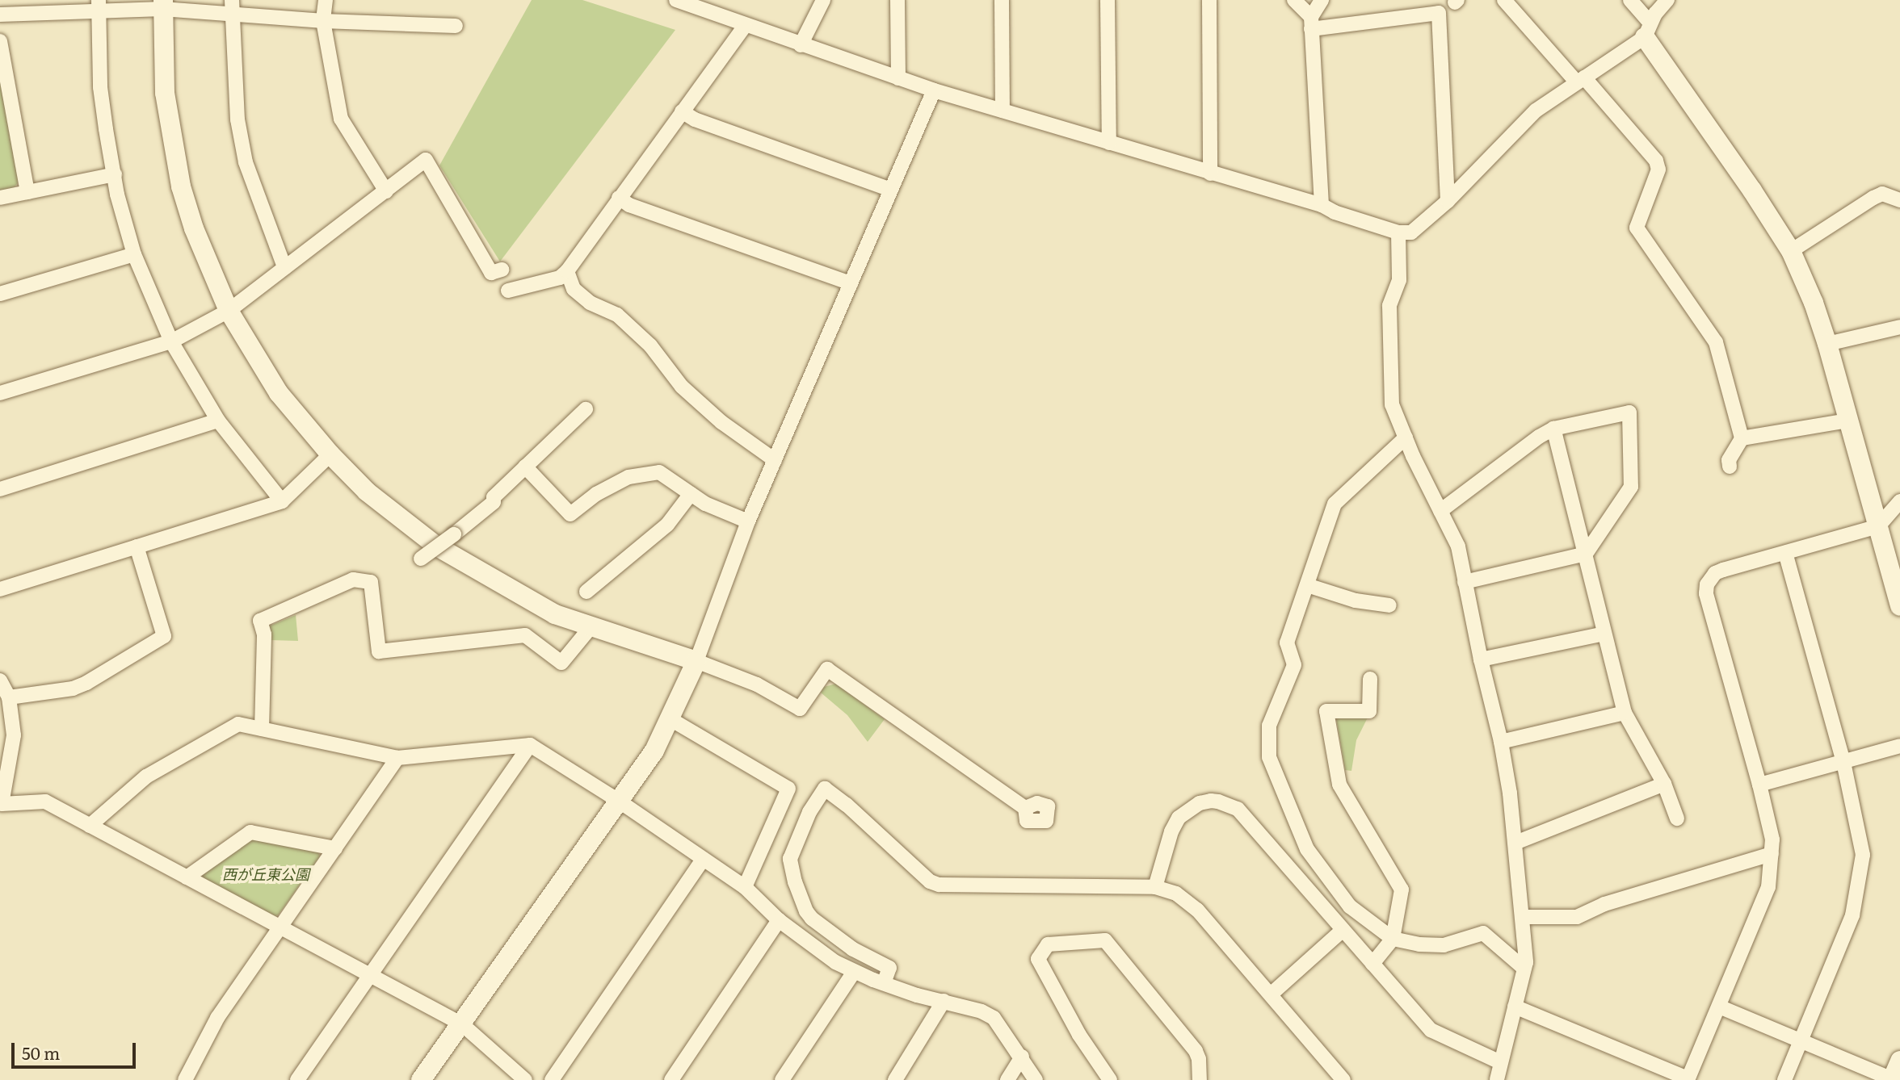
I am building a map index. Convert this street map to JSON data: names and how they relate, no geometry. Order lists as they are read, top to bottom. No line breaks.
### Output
{"parks":["西が丘東公園"],"scale_bar":"50 m"}
